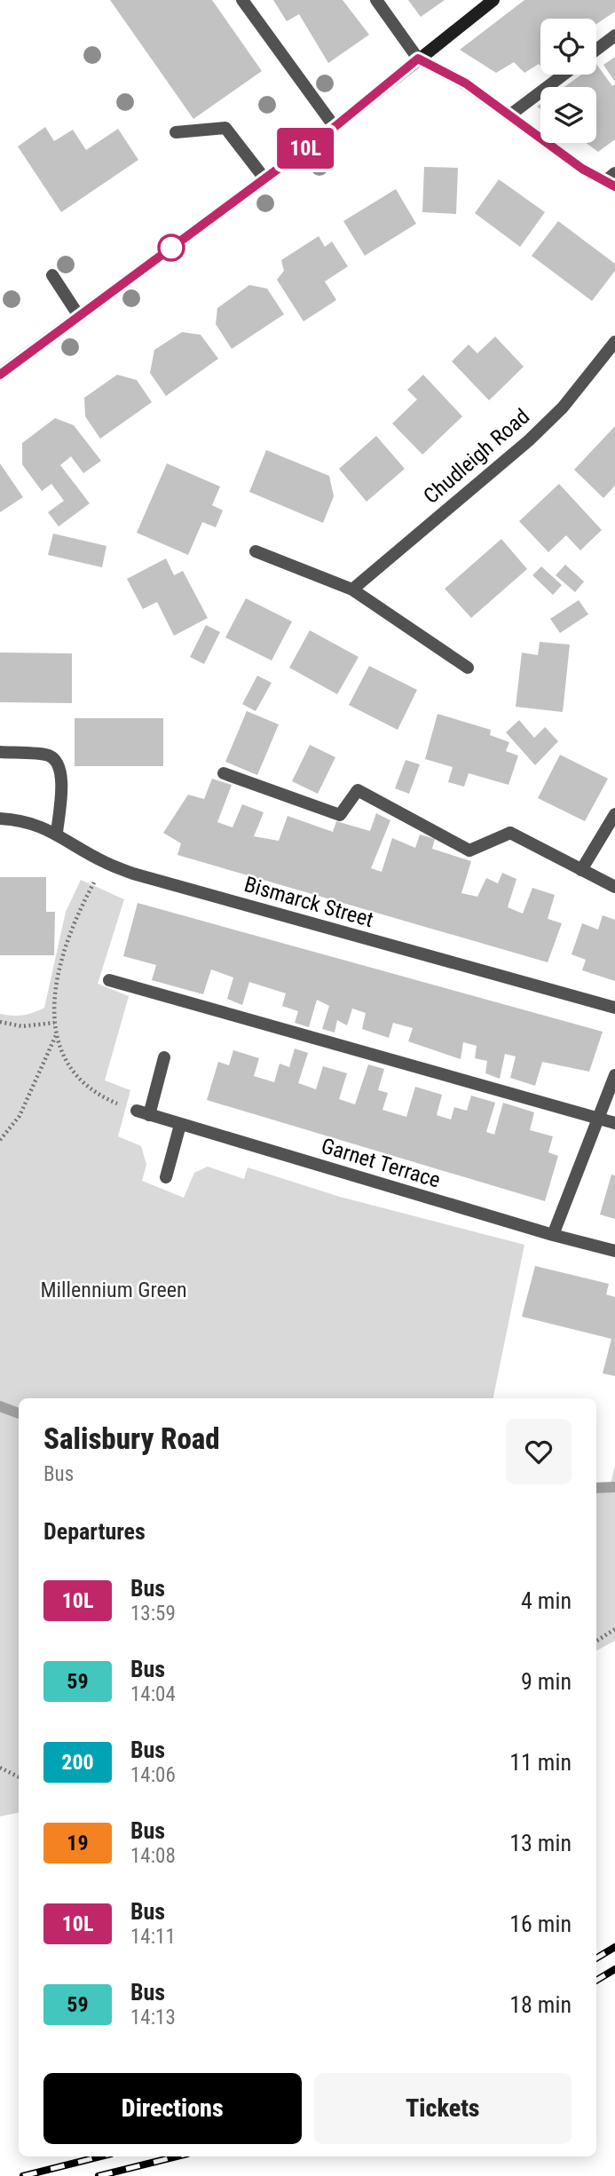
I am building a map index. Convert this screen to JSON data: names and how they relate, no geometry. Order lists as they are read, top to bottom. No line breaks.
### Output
{"streets":{"street":["Chudleigh Road","Bismarck Street","Garnet Terrace"]},"parks":["Millennium Green"],"lines":["bus line 10L"],"page":{"on_map":"10L","heading":[["Salisbury Road","Bus"],"Departures"],"list":[{"mark":"10L","name":"Bus","note":"13:59","value":"4 min"},{"mark":"59","name":"Bus","note":"14:04","value":"9 min"},{"mark":"200","name":"Bus","note":"14:06","value":"11 min"},{"mark":"19","name":"Bus","note":"14:08","value":"13 min"},{"mark":"10L","name":"Bus","note":"14:11","value":"16 min"},{"mark":"59","name":"Bus","note":"14:13","value":"18 min"}],"buttons":["Directions","Tickets"]}}
